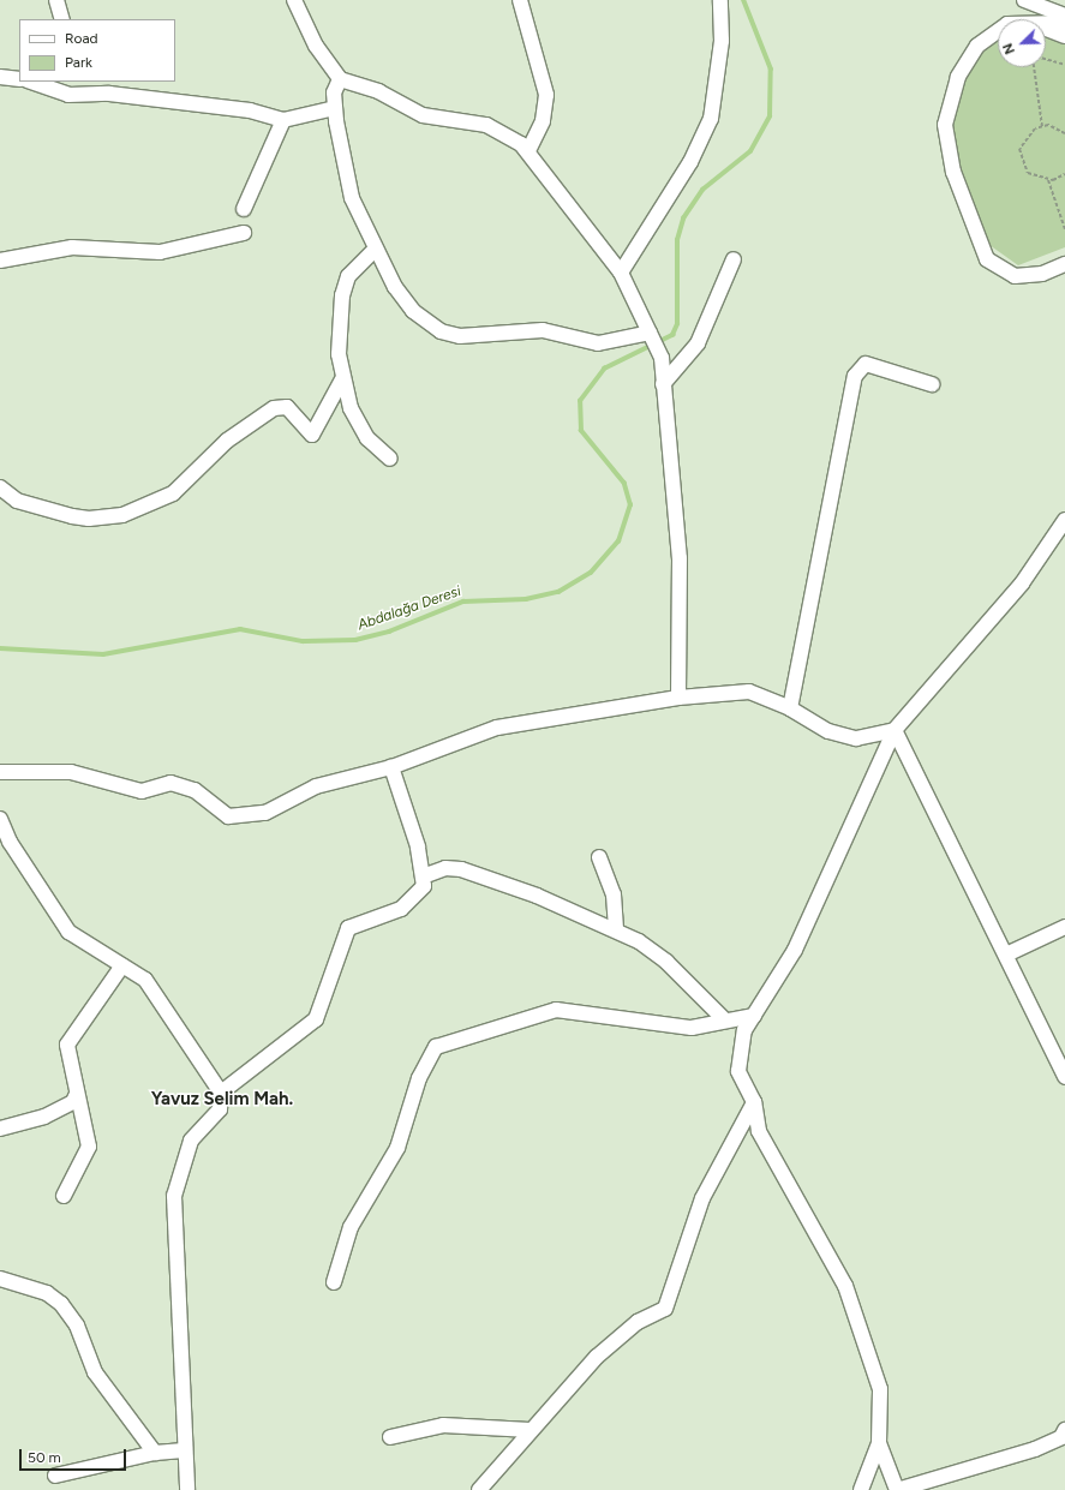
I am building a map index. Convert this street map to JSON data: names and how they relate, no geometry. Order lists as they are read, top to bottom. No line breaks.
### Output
{"districts":["Yavuz Selim Mah."],"water":["Abdalağa Deresi"],"legend":["Road","Park"],"scale_bar":"50 m","north":"bottom left"}
